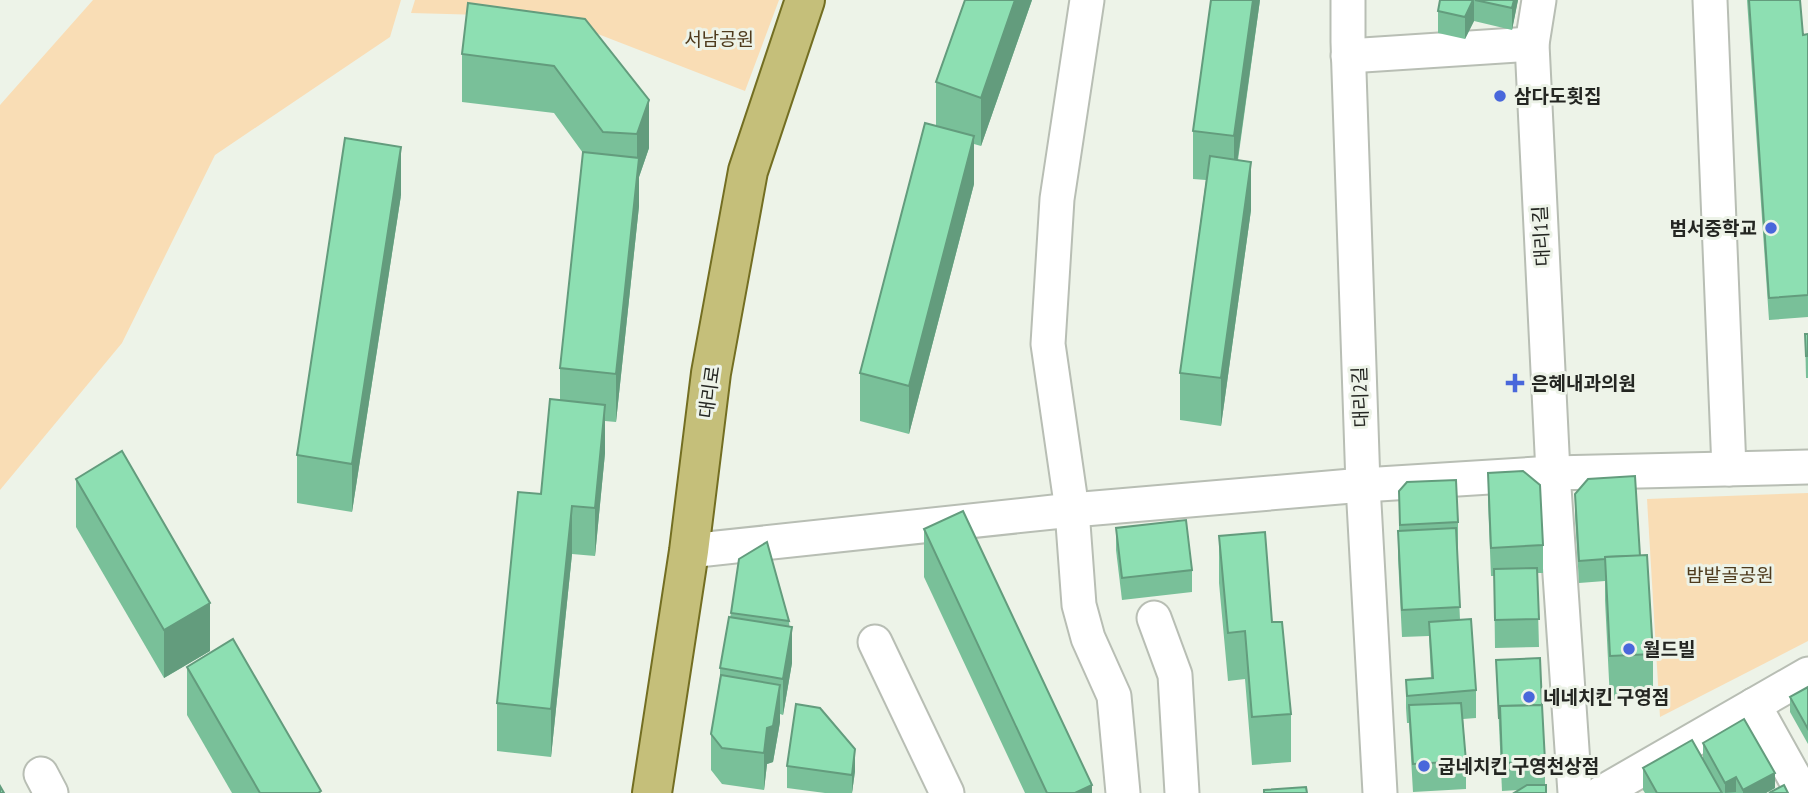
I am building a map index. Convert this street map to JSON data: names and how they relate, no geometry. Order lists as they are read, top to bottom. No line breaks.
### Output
{"streets":{"main road":["대리로"],"street":["대리1길","대리2길"]},"parks":["서남공원","밤밭골공원"],"places":{"other":["삼다도횟집","범서중학교","월드빌","네네치킨 구영점","굽네치킨 구영천상점"],"health":["은혜내과의원"]}}
